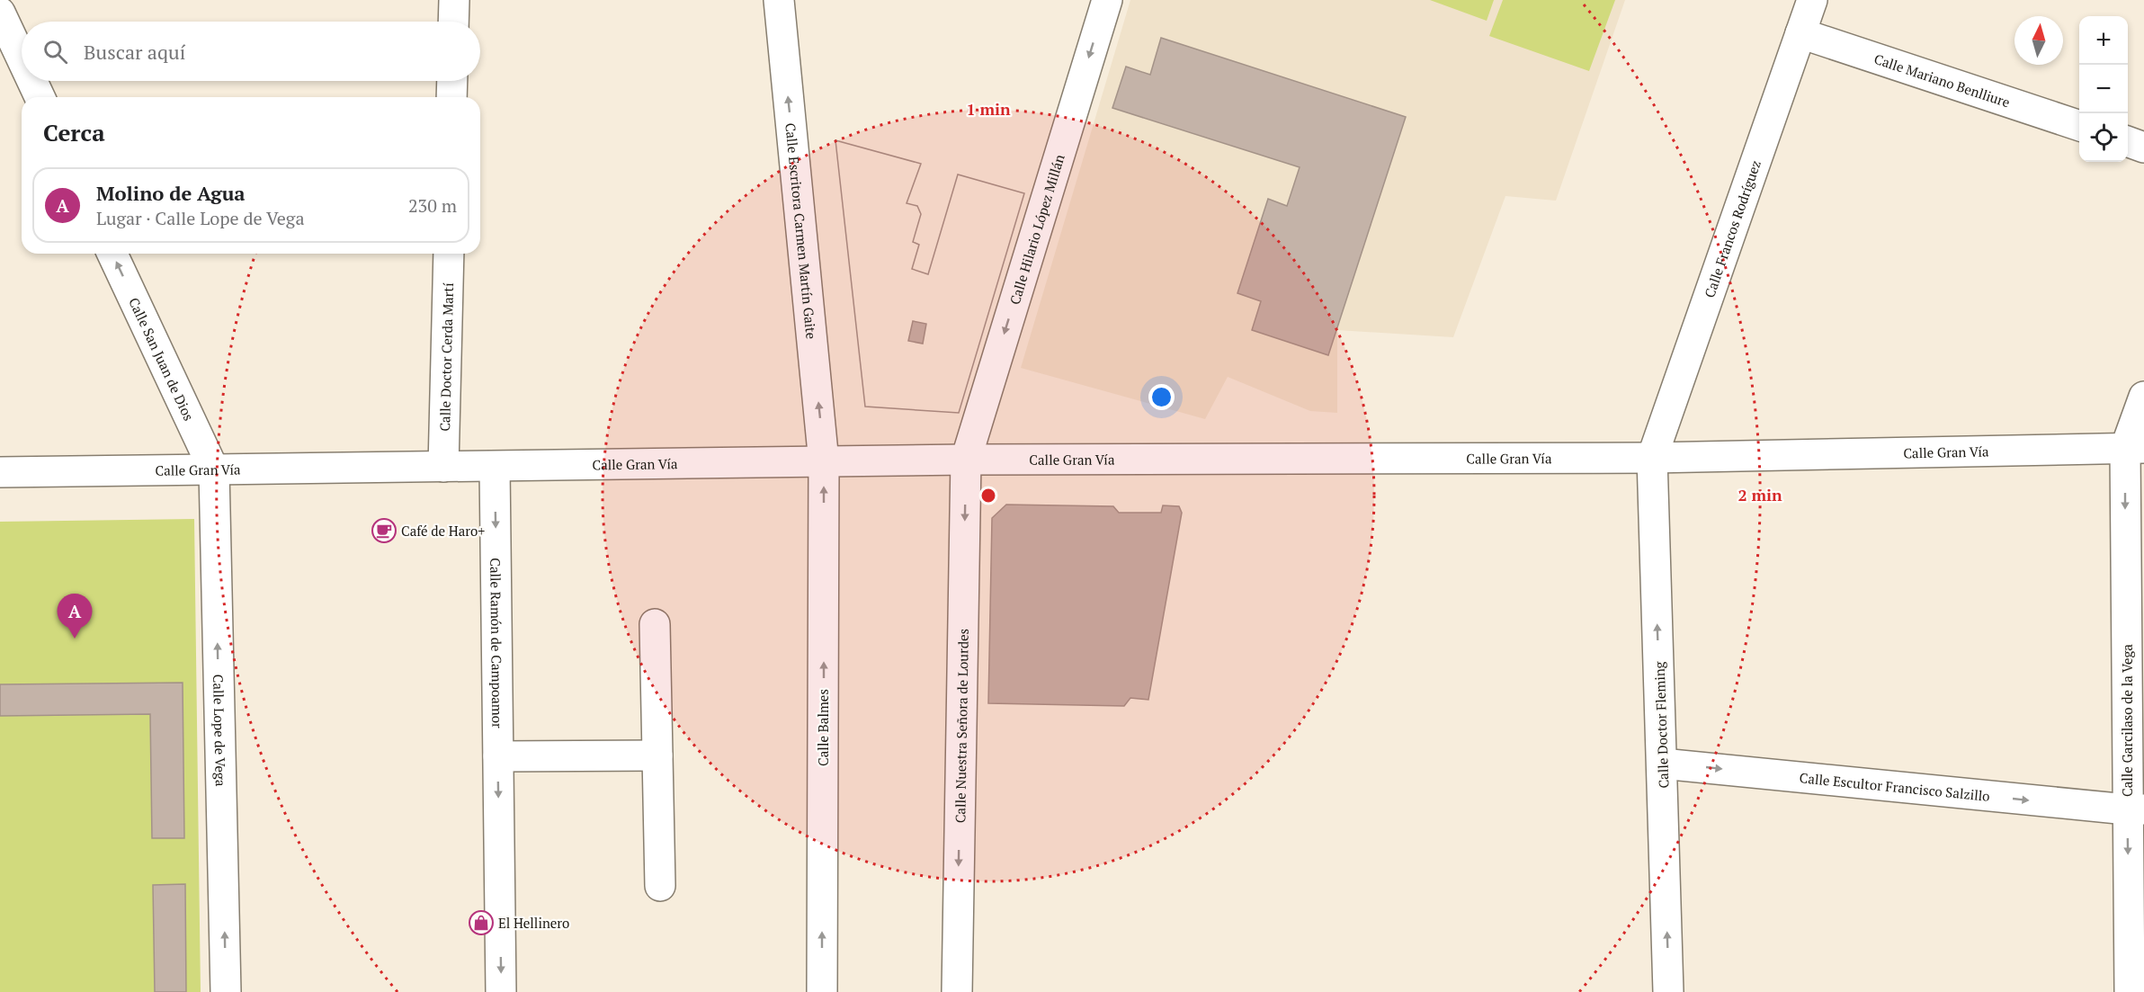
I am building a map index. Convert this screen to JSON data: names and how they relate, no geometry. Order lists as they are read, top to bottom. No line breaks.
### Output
{"streets":{"street":["Calle Mariano Benlliure","Calle Francos Rodríguez","Calle Hilario López Millán","Calle Escritora Carmen Martín Gaite","Calle Doctor Cerda Martí","Calle San Juan de Dios","Calle Gran Vía","Calle Ramón de Campoamor","Calle Garcilaso de la Vega","Calle Doctor Fleming","Calle Nuestra Señora de Lourdes","Calle Balmes","Calle Lope de Vega","Calle Escultor Francisco Salzillo"]},"crossings":[["Calle Mariano Benlliure","Calle Francos Rodríguez"],["Calle Francos Rodríguez","Calle Gran Vía"],["Calle Francos Rodríguez","Calle Doctor Fleming"],["Calle Hilario López Millán","Calle Gran Vía"],["Calle Hilario López Millán","Calle Nuestra Señora de Lourdes"],["Calle Escritora Carmen Martín Gaite","Calle Gran Vía"],["Calle Escritora Carmen Martín Gaite","Calle Balmes"],["Calle Doctor Cerda Martí","Calle Gran Vía"],["Calle San Juan de Dios","Calle Gran Vía"],["Calle San Juan de Dios","Calle Lope de Vega"],["Calle Gran Vía","Calle Ramón de Campoamor"],["Calle Gran Vía","Calle Garcilaso de la Vega"],["Calle Gran Vía","Calle Doctor Fleming"],["Calle Gran Vía","Calle Nuestra Señora de Lourdes"],["Calle Gran Vía","Calle Balmes"],["Calle Gran Vía","Calle Lope de Vega"],["Calle Garcilaso de la Vega","Calle Escultor Francisco Salzillo"],["Calle Doctor Fleming","Calle Escultor Francisco Salzillo"]],"one_way":["Calle Hilario López Millán","Calle Escritora Carmen Martín Gaite","Calle San Juan de Dios","Calle Garcilaso de la Vega","Calle Doctor Fleming","Calle Nuestra Señora de Lourdes","Calle Lope de Vega","Calle Escultor Francisco Salzillo"],"places":{"cafe":["Café de Haro+"],"shop":["El Hellinero"]},"north":"top","page":{"map_buttons":["+","−"],"search":"Buscar aquí","heading":"Cerca","list":[{"mark":"A","name":"Molino de Agua","note":"Lugar · Calle Lope de Vega","value":"230 m"}],"pins":"A"},"rings":["1 min","2 min"]}
